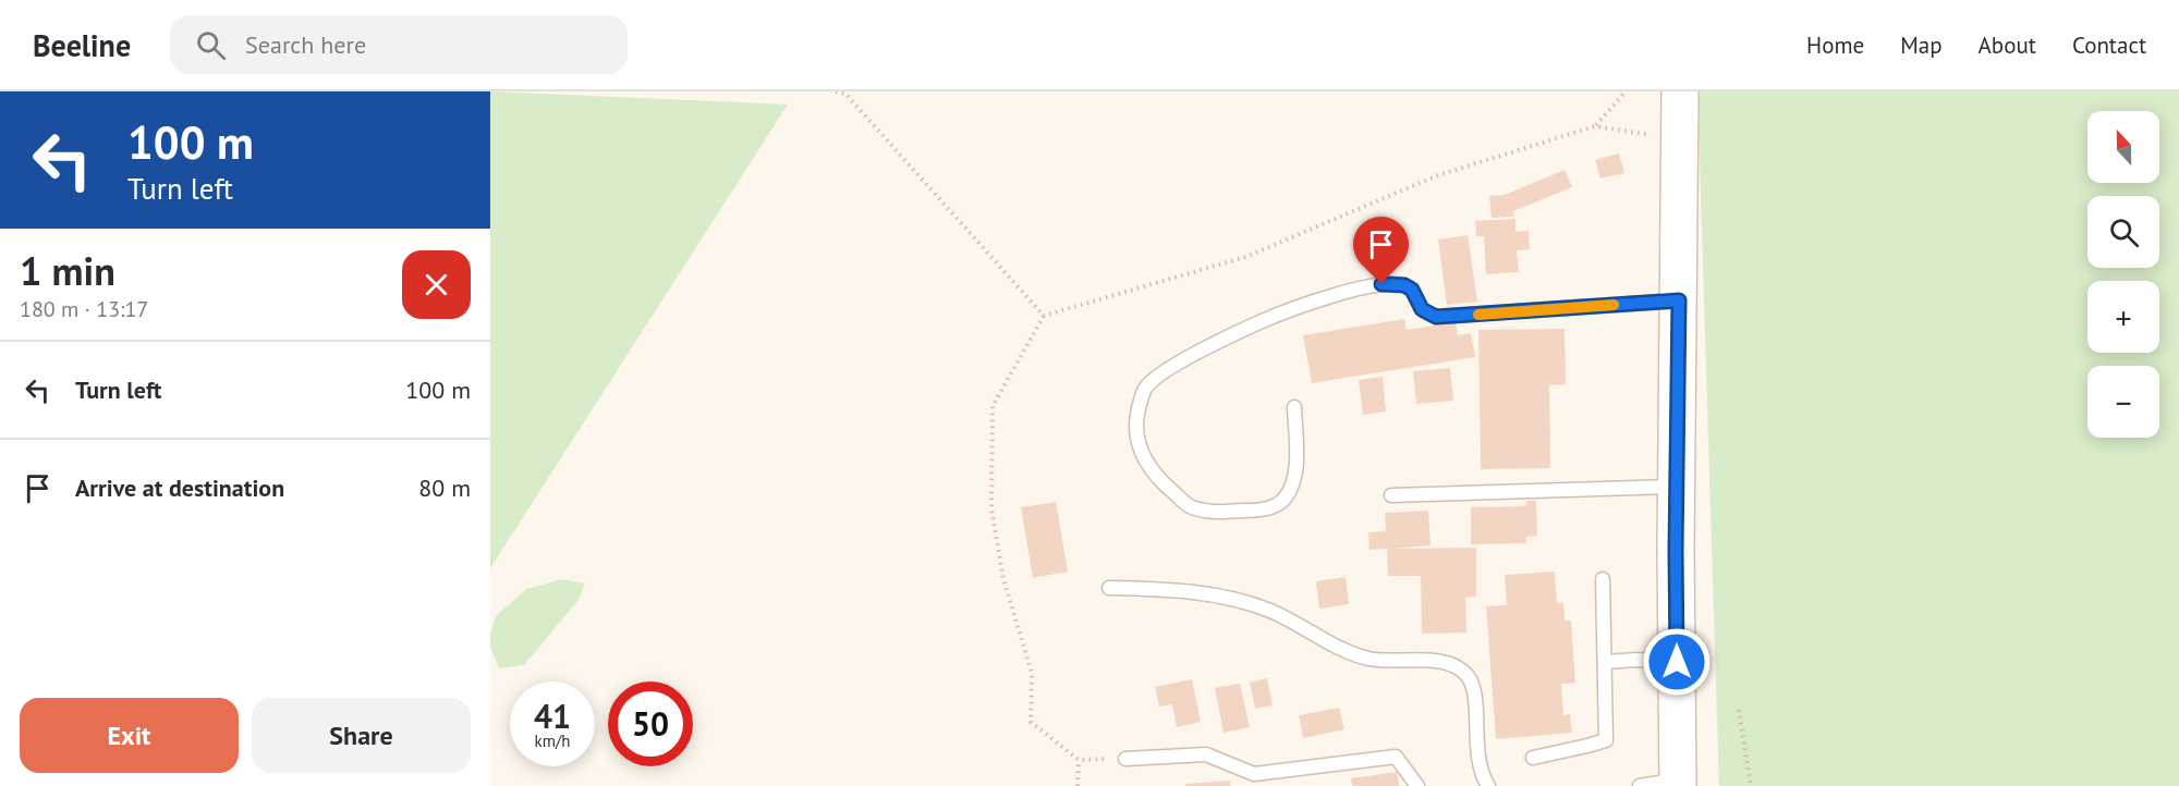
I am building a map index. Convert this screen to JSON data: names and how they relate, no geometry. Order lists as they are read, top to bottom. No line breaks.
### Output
{"north":"top","page":{"header":"Beeline","search":"Search here","nav":["Home","Map","About","Contact"],"turn":["100 m","Turn left"],"map_buttons":["+","−"],"heading":["1 min","180 m · 13:17"],"list":[{"name":"Turn left","value":"100 m"},{"name":"Arrive at destination","value":"80 m"}],"speed":"41 km/h","limit":"50","buttons":["Exit","Share"]}}
